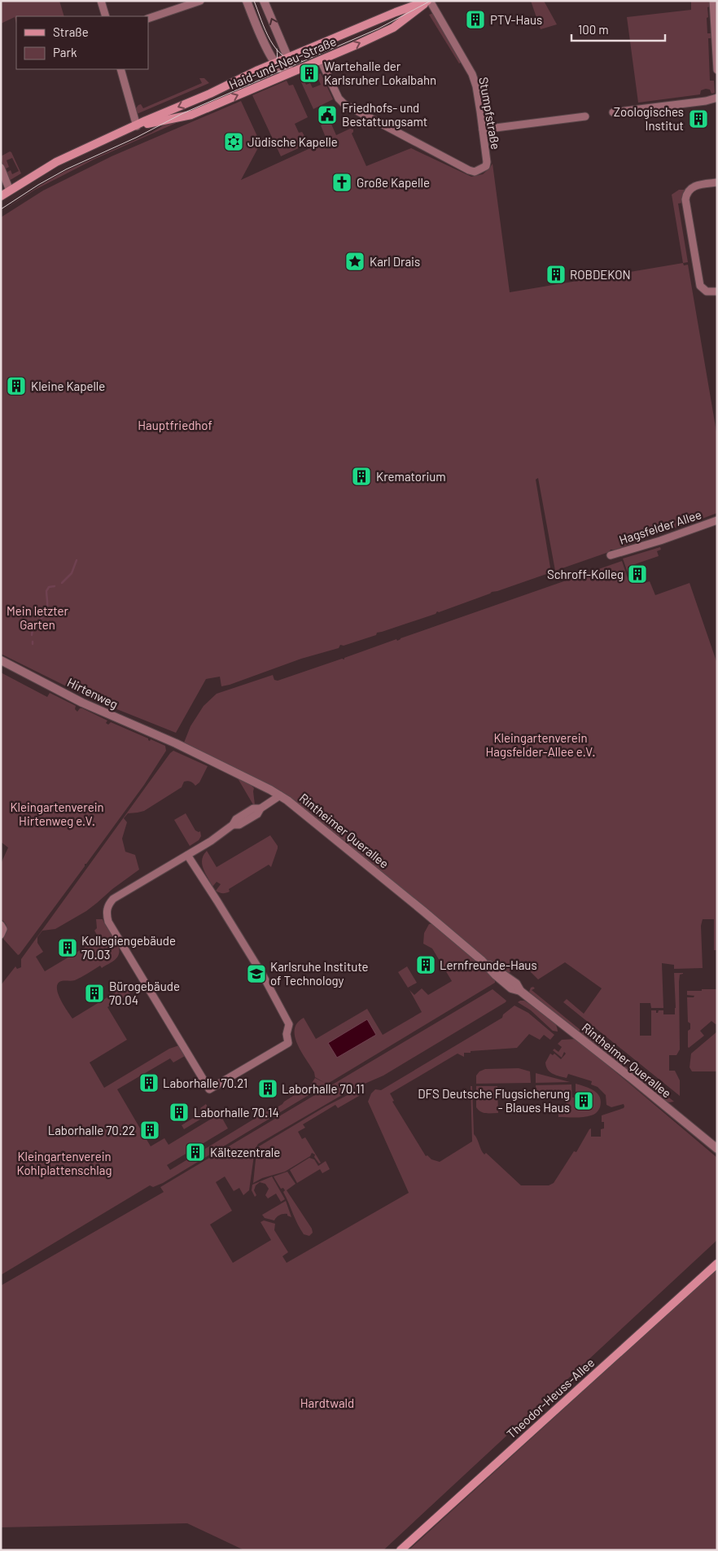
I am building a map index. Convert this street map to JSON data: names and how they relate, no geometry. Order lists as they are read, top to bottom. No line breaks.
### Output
{"streets":{"main road":["Haid-und-Neu-Straße","Theodor-Heuss-Allee"],"street":["Stumpfstraße","Hagsfelder Allee","Hirtenweg","Rintheimer Querallee"]},"crossings":[["Haid-und-Neu-Straße","Stumpfstraße"],["Hirtenweg","Rintheimer Querallee"]],"parks":["Hauptfriedhof","Mein letzter Garten","Kleingartenverein Hagsfelder-Allee e.V.","Kleingartenverein Hirtenweg e.V.","Kleingartenverein Kohlplattenschlag","Hardtwald"],"places":{"building":["PTV-Haus","Wartehalle der Karlsruher Lokalbahn","Zoologisches Institut","ROBDEKON","Kleine Kapelle","Krematorium","Schroff-Kolleg","Kollegiengebäude 70.03","Lernfreunde-Haus","Bürogebäude 70.04","Laborhalle 70.21","Laborhalle 70.11","DFS Deutsche Flugsicherung - Blaues Haus","Laborhalle 70.14","Laborhalle 70.22","Kältezentrale"],"public building":["Friedhofs- und Bestattungsamt"],"synagogue":["Jüdische Kapelle"],"church":["Große Kapelle"],"place":["Karl Drais"],"school or university":["Karlsruhe Institute of Technology"]},"legend":["Straße","Park"],"scale_bar":"100 m"}
